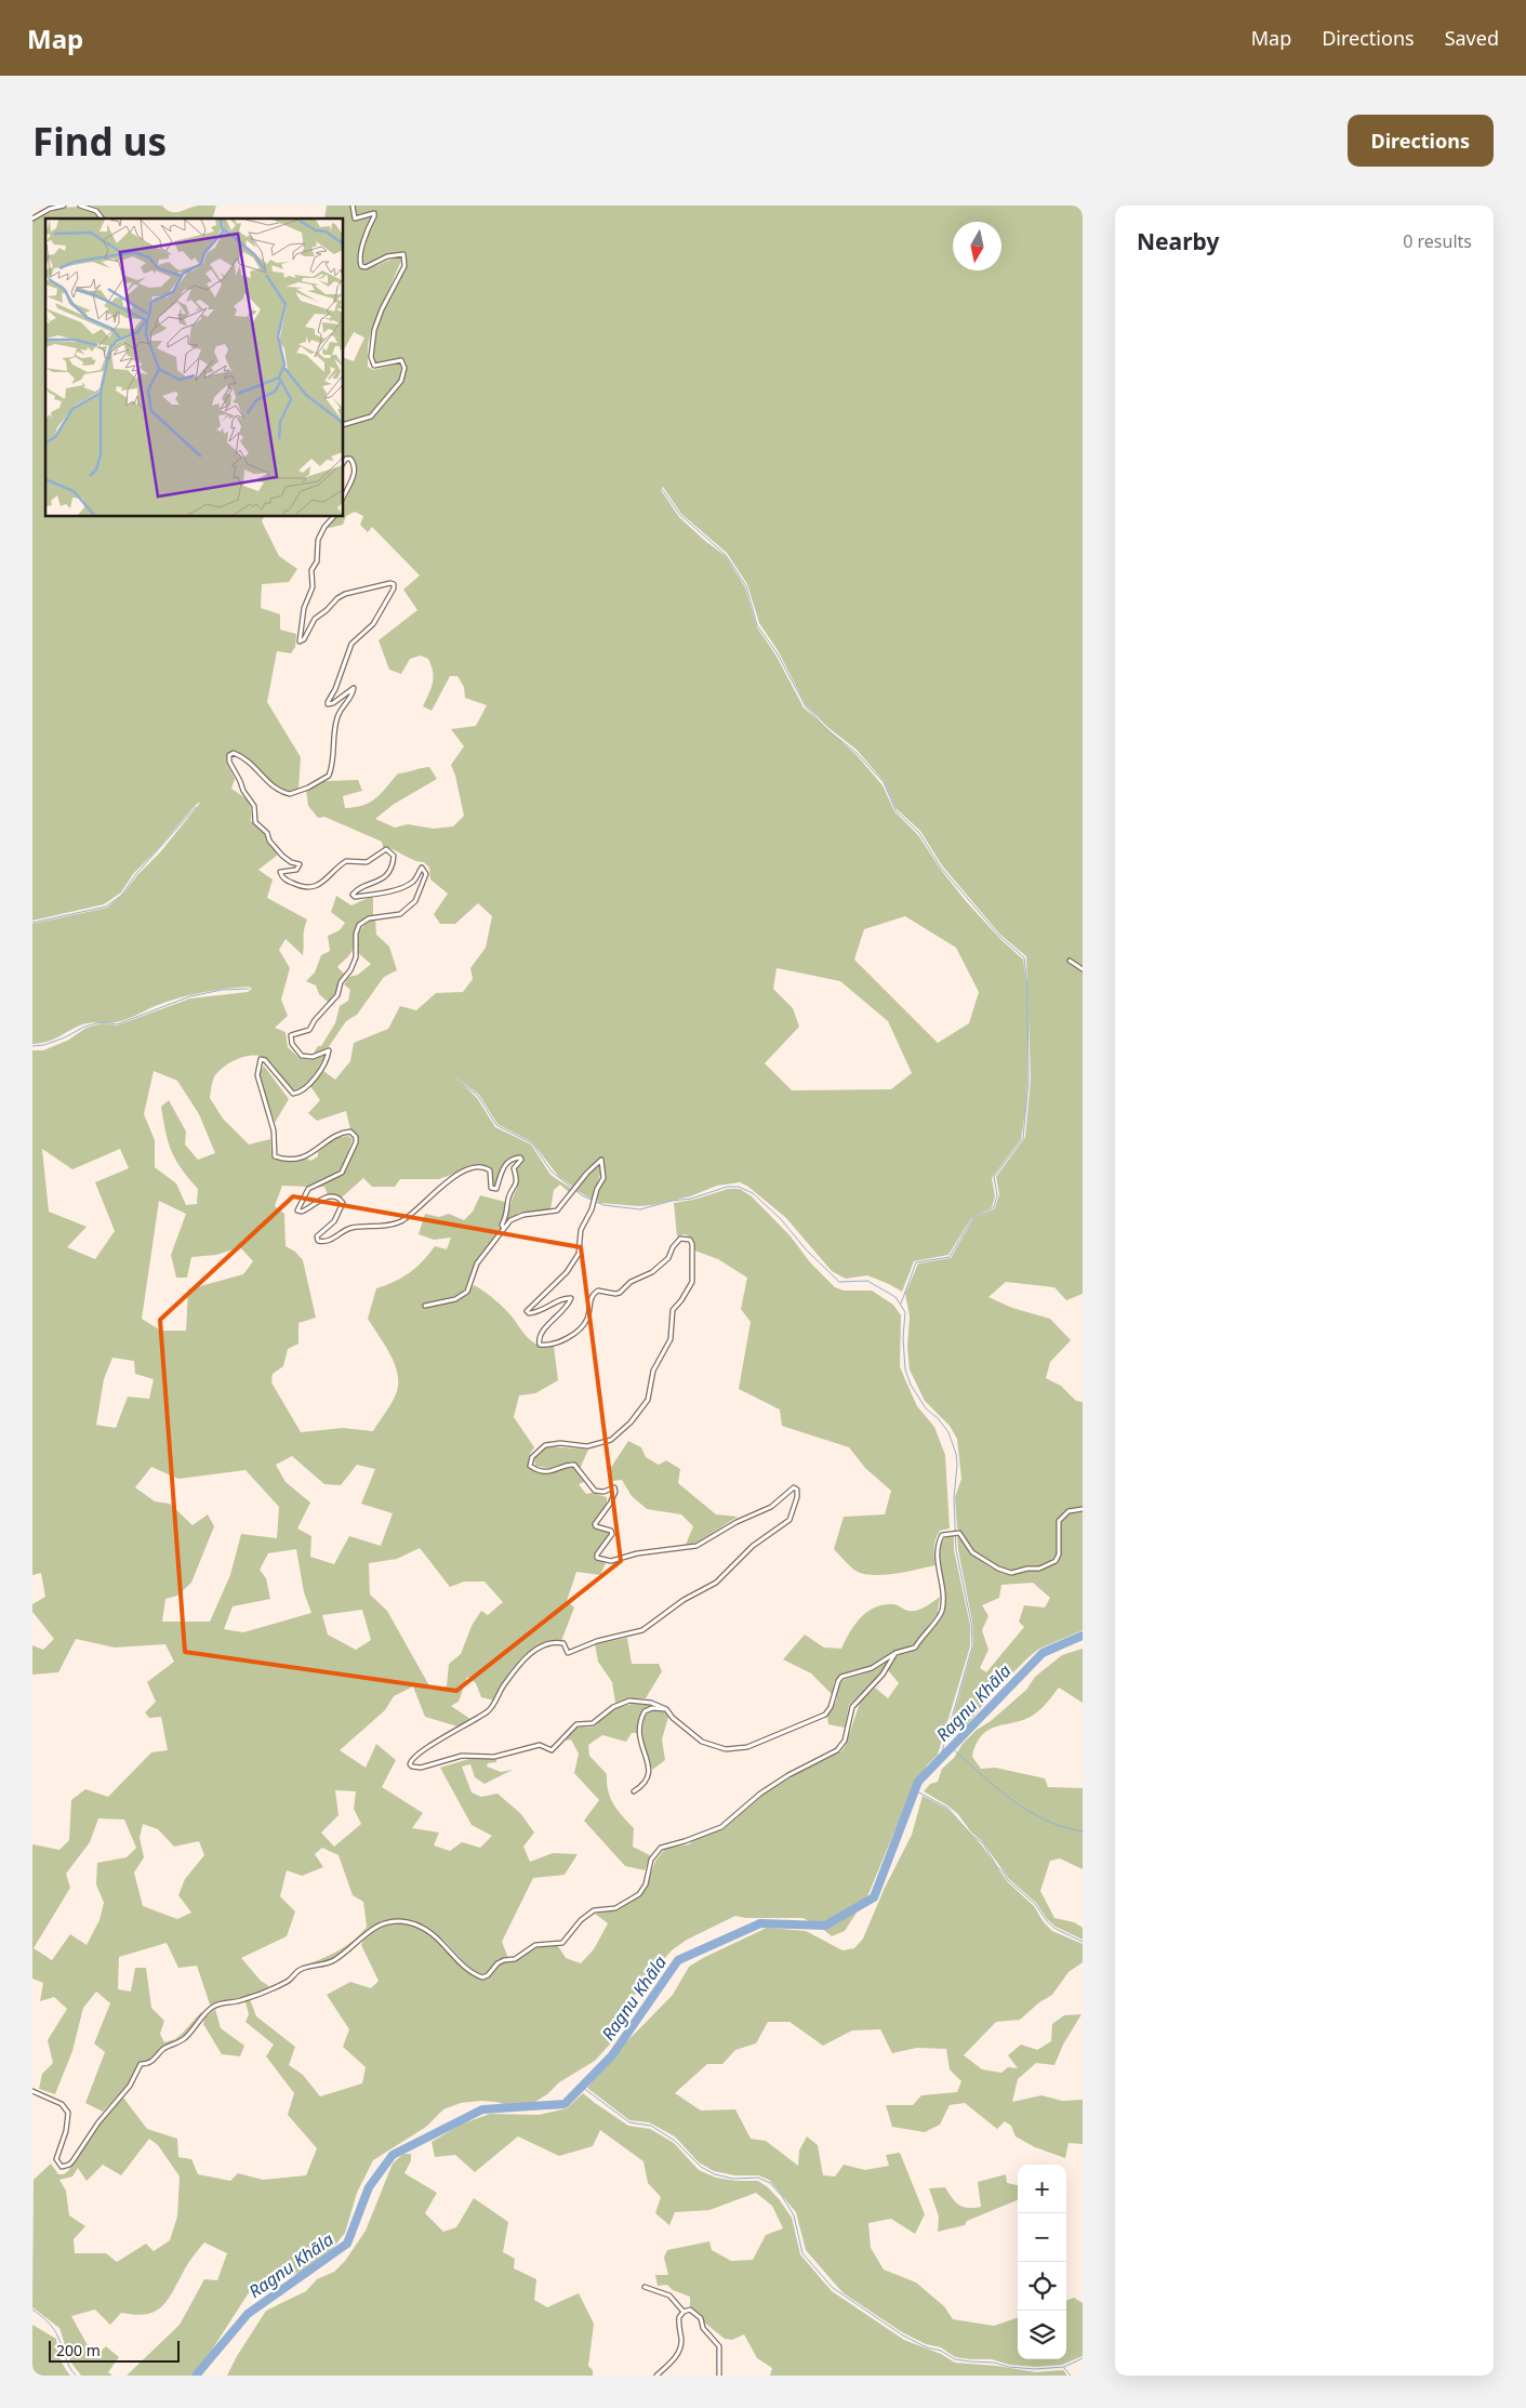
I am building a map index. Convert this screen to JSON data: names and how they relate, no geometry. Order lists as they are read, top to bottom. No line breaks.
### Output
{"water":["Ragnu Khāla"],"scale_bar":"200 m","north":"bottom","page":{"header":"Map","nav":["Map","Directions","Saved"],"buttons":"Directions","title":"Find us","heading":["Nearby","0 results"],"map_buttons":["+","−"],"scale":"200 m"}}
